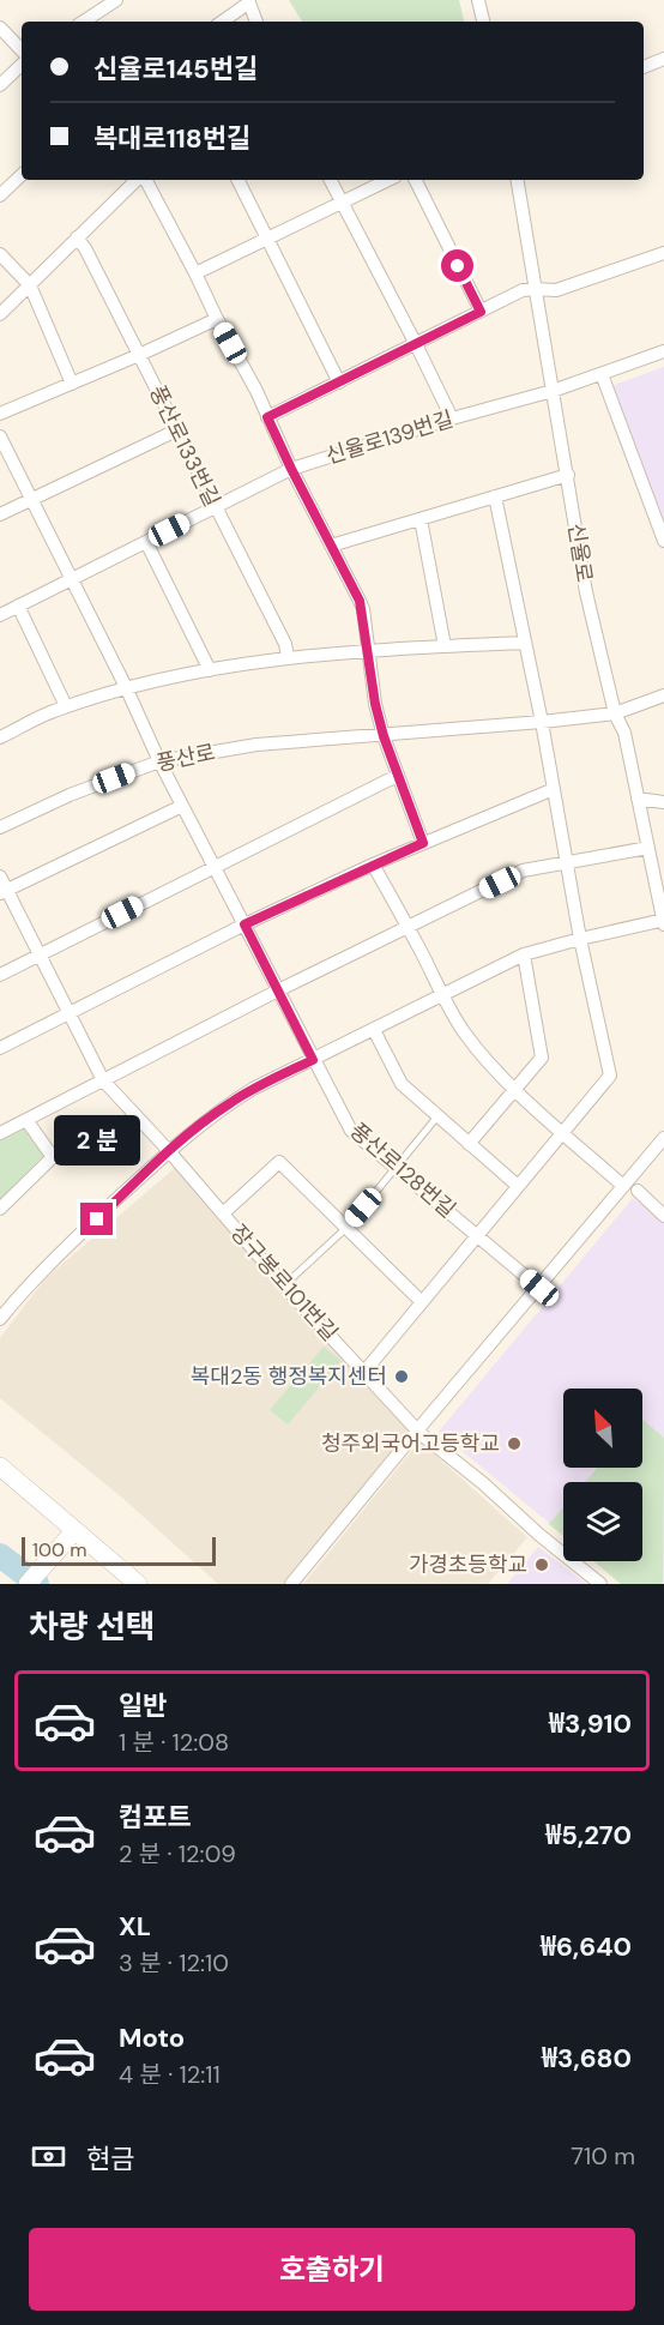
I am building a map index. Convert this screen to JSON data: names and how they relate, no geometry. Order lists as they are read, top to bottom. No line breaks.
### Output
{"streets":{"street":["신율로139번길","풍산로133번길","신율로","풍산로","풍산로128번길","장구봉로101번길"]},"crossings":[["신율로139번길","풍산로133번길"],["신율로139번길","신율로"],["신율로139번길","풍산로128번길"],["신율로","풍산로"],["풍산로","풍산로128번길"]],"places":["복대2동 행정복지센터","청주외국어고등학교","가경초등학교"],"scale_bar":"100 m","north":"top left","page":{"banner":["신율로145번길","복대로118번길"],"bubble":"2 분","scale":"100 m","heading":"차량 선택","list":[{"name":"일반","note":"1 분 · 12:08","value":"₩3,910"},{"name":"컴포트","note":"2 분 · 12:09","value":"₩5,270"},{"name":"XL","note":"3 분 · 12:10","value":"₩6,640"},{"name":"Moto","note":"4 분 · 12:11","value":"₩3,680"}],"pay":["현금","710 m"],"buttons":"호출하기"}}
